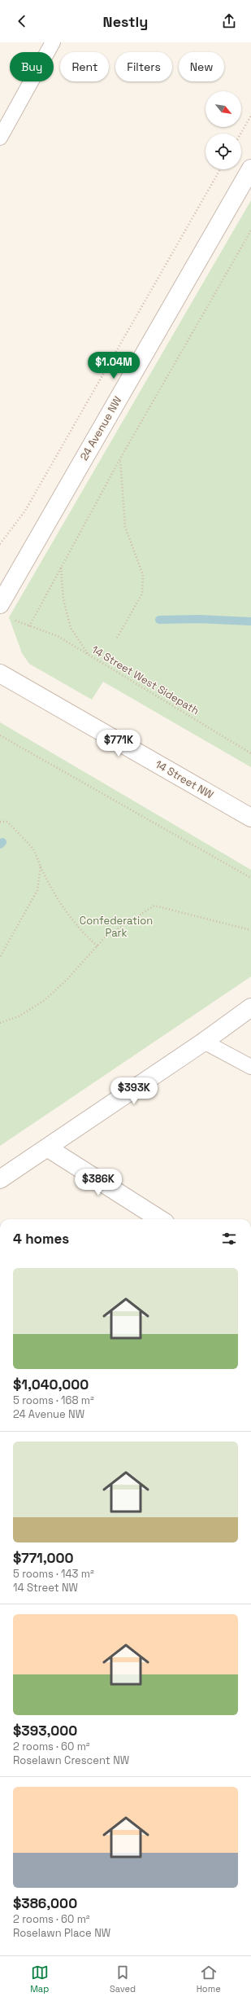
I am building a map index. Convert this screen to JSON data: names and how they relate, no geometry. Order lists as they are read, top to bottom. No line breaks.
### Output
{"streets":{"street":["24 Avenue NW","14 Street NW"],"path":["14 Street West Sidepath"]},"parks":["Confederation Park"],"north":"bottom right","page":{"header":"Nestly","chip":["Buy","Rent","Filters","New"],"price":["$1.04M","$771K","$393K","$386K"],"heading":"4 homes","list":[{"name":"$1,040,000","note":"5 rooms · 168 m² · 24 Avenue NW"},{"name":"$771,000","note":"5 rooms · 143 m² · 14 Street NW"},{"name":"$393,000","note":"2 rooms · 60 m² · Roselawn Crescent NW"},{"name":"$386,000","note":"2 rooms · 60 m² · Roselawn Place NW"}],"tabs":["Map","Saved","Home"]}}
